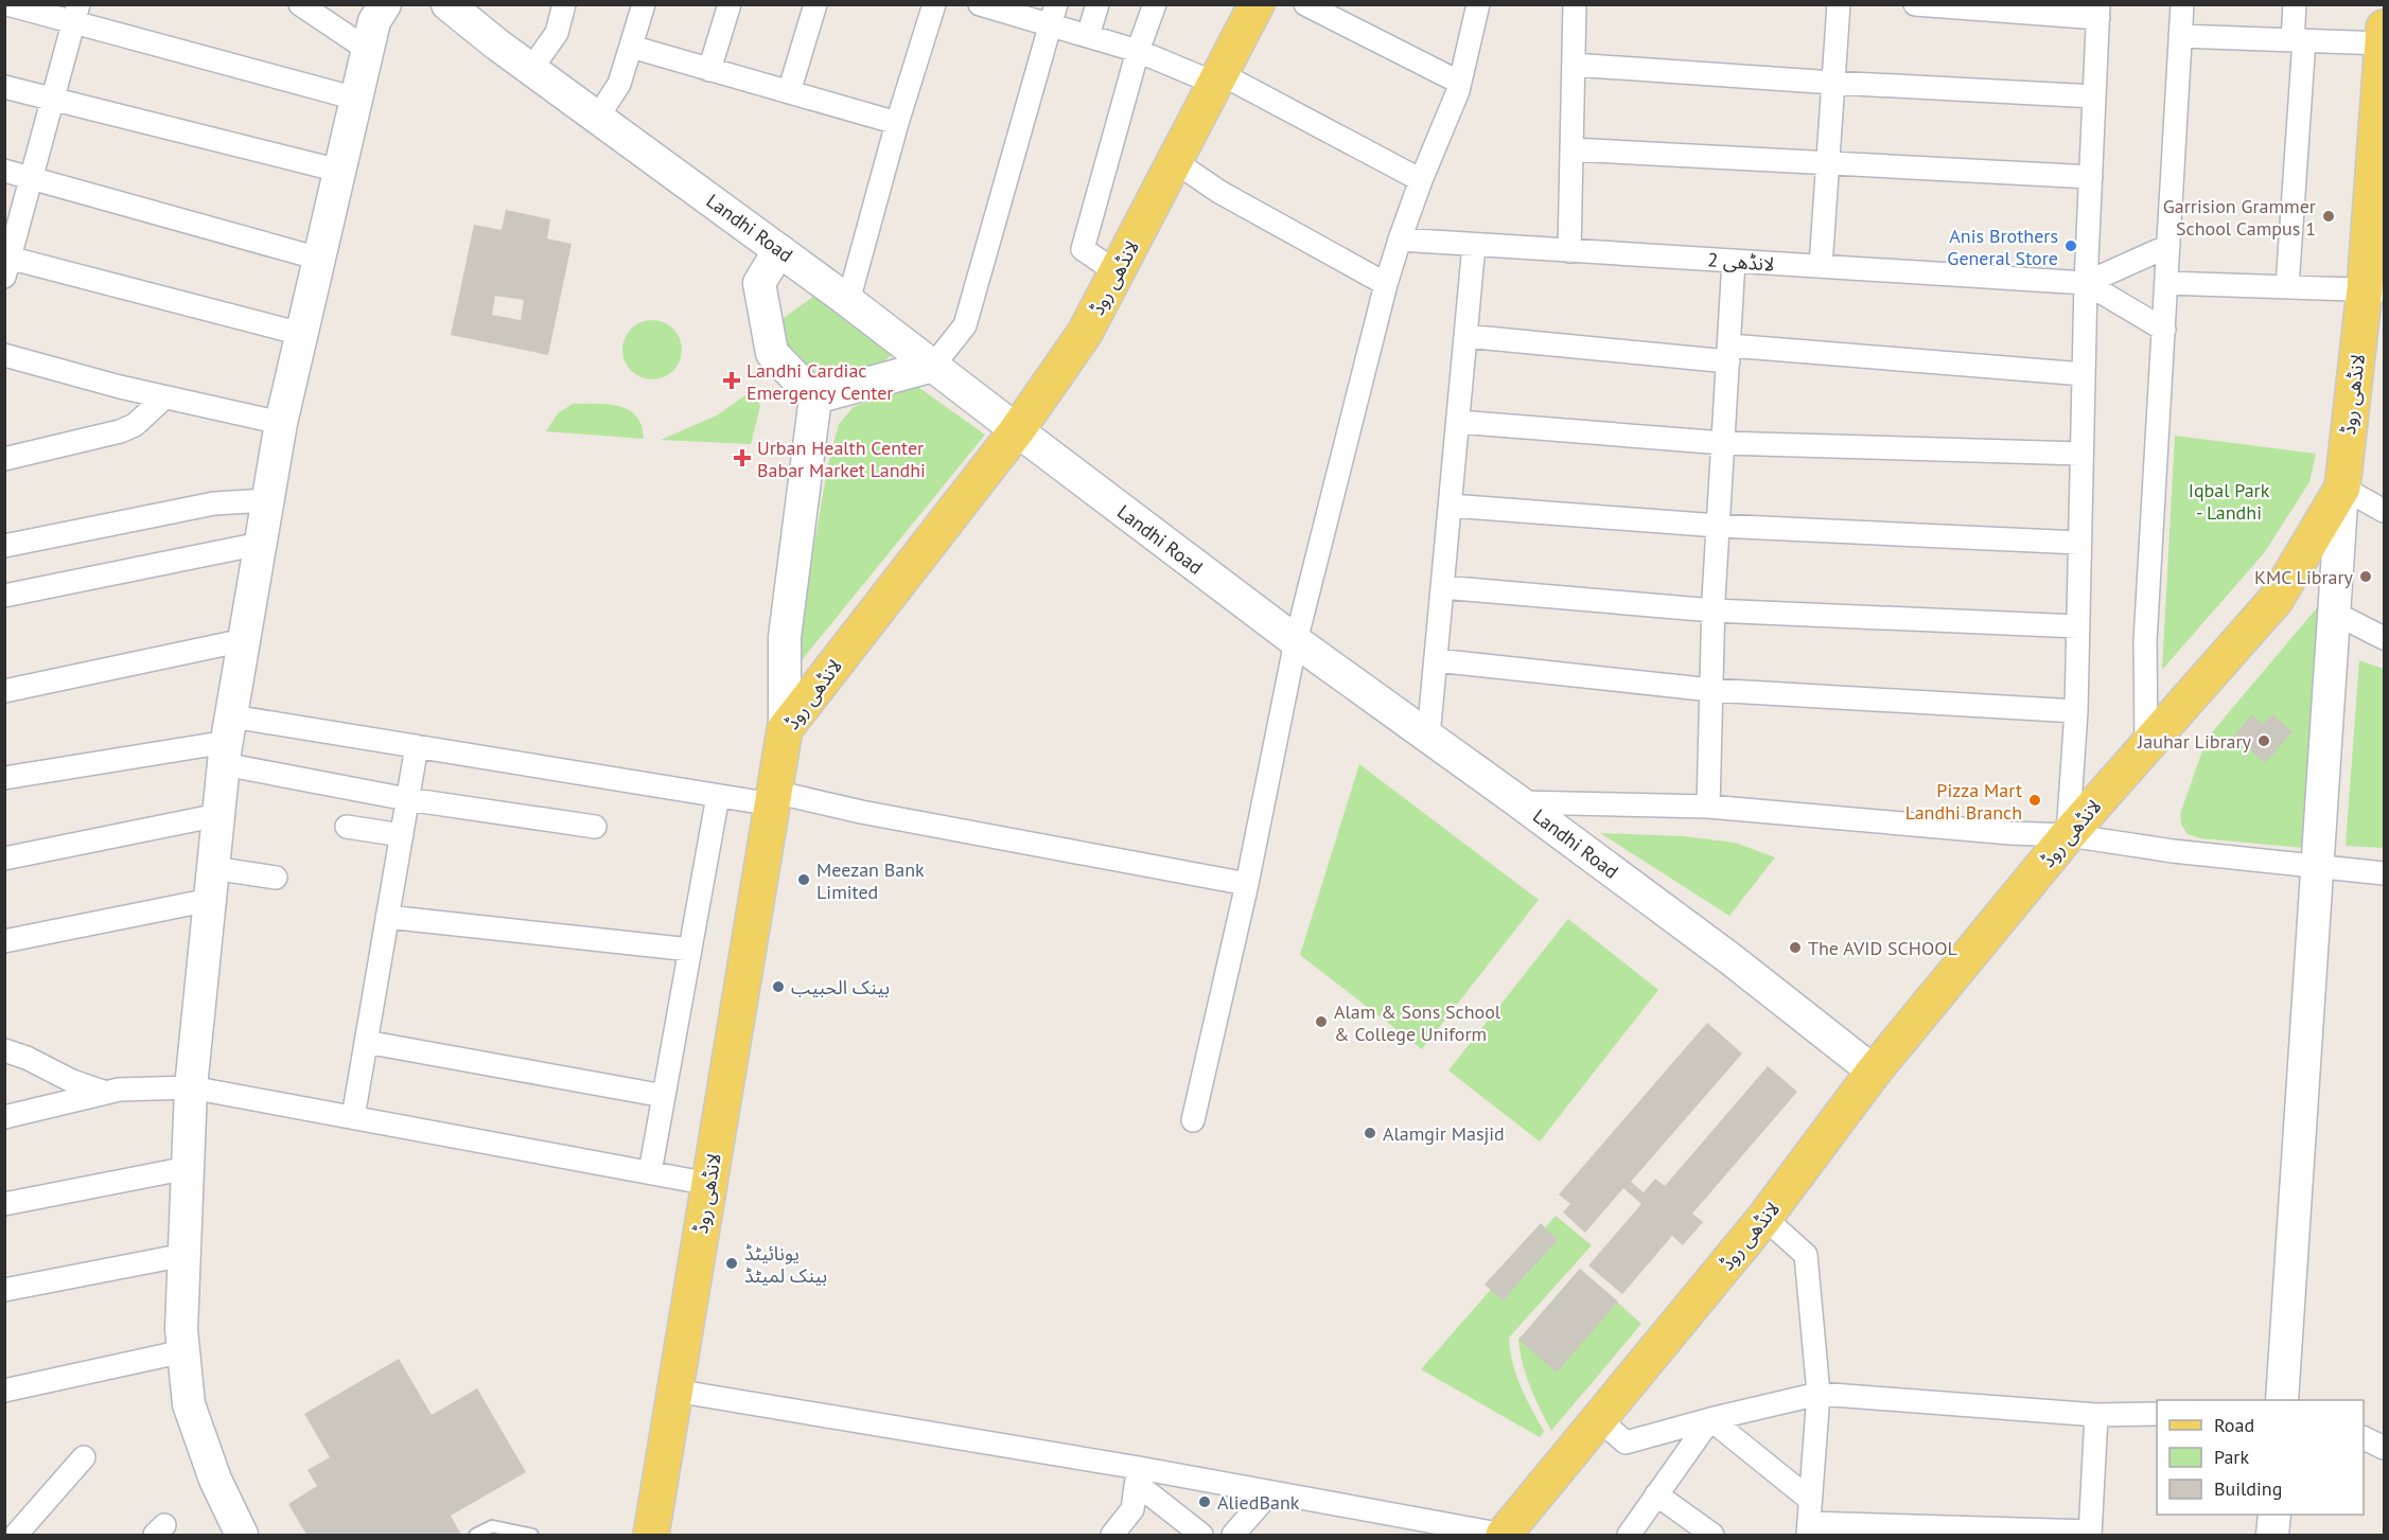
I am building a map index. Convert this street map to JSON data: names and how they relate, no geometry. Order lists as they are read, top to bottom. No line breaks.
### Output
{"streets":{"main road":["لانڈھی روڈ"],"street":["Landhi Road","لانڈھی 2"]},"crossings":[["Landhi Road","لانڈھی روڈ"]],"parks":["Iqbal Park - Landhi"],"places":{"other":["Garrision Grammer School Campus 1","Anis Brothers General Store","KMC Library","Jauhar Library","Pizza Mart Landhi Branch","Meezan Bank Limited","The AVID SCHOOL","بينک الحبيب","Alam & Sons School & College Uniform","Alamgir Masjid","یونائیٹڈ بینک لمیٹڈ","AliedBank"],"health":["Landhi Cardiac Emergency Center","Urban Health Center Babar Market Landhi"]},"legend":["Road","Park","Building"]}
